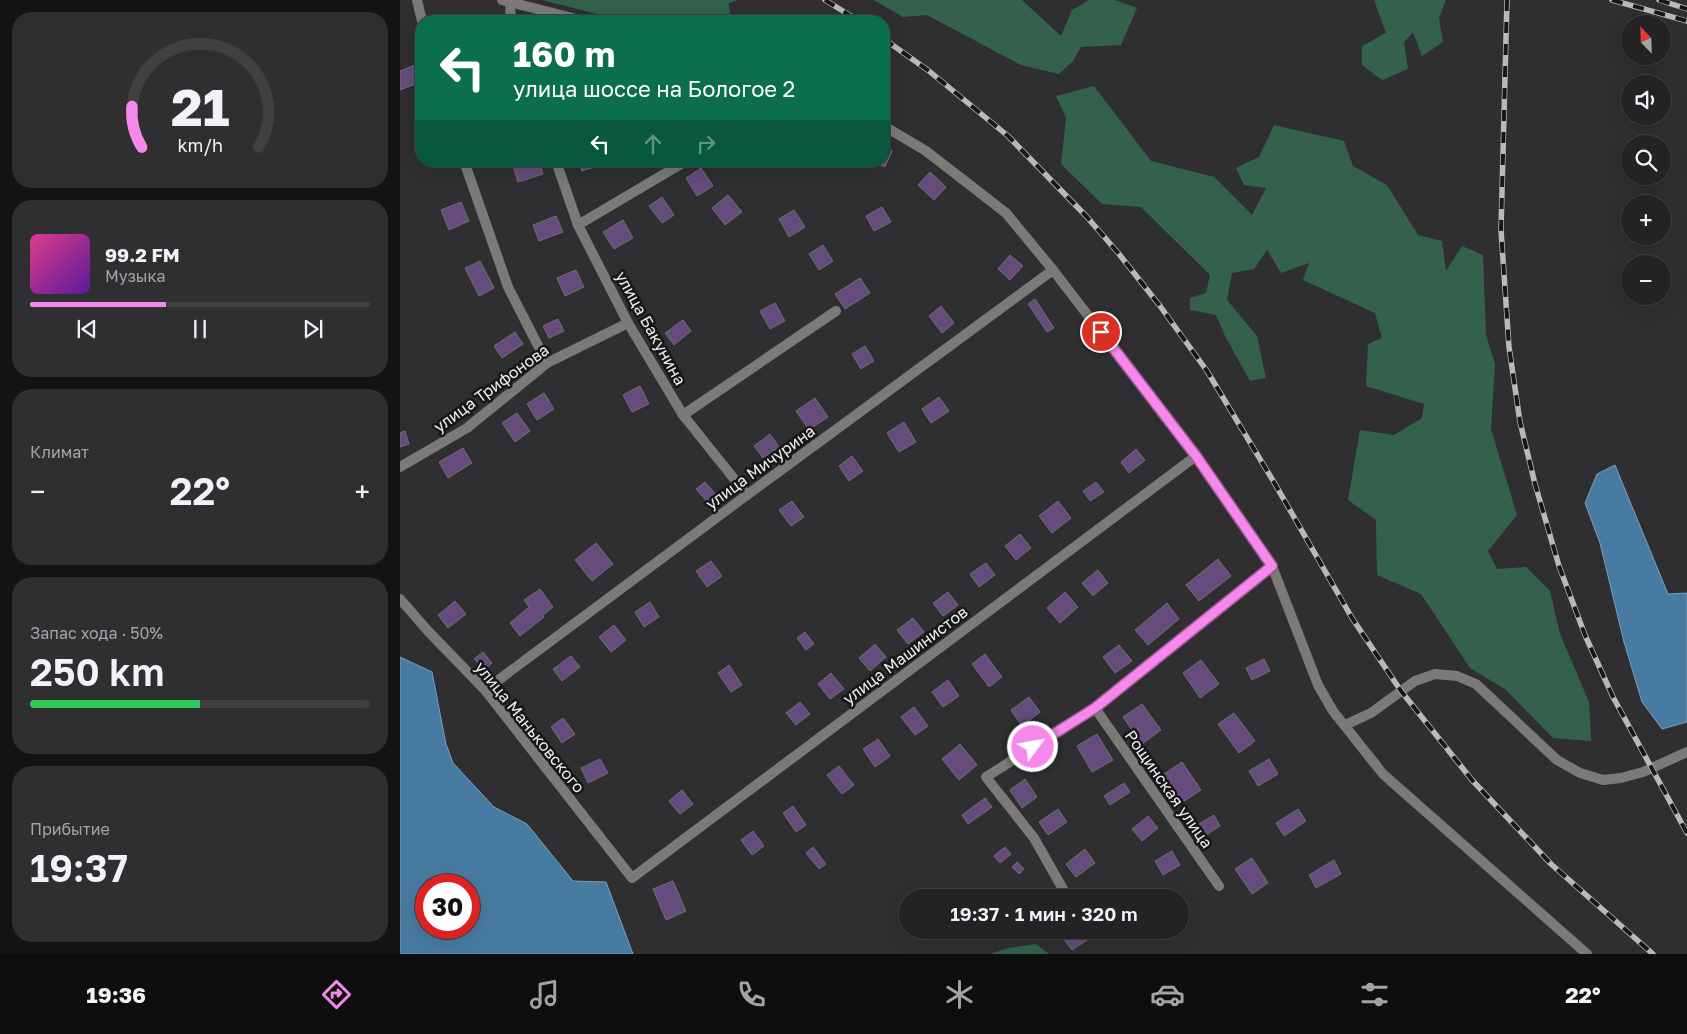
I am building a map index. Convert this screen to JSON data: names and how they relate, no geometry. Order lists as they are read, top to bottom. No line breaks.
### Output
{"streets":{"street":["улица Бакунина","улица Трифонова","улица Мичурина","улица Машинистов","улица Маньковского","Рощинская улица"]},"crossings":[["улица Бакунина","улица Трифонова"],["улица Бакунина","улица Мичурина"],["улица Мичурина","улица Маньковского"],["улица Машинистов","улица Маньковского"]],"north":"top left","page":{"map_buttons":["+","−"],"turn":["160 m","улица шоссе на Бологое 2"],"song":["99.2 FM","Музыка"],"tile":["Климат",["Запас хода · 50%","250 km"],["Прибытие","19:37"]],"heat":["−","22°","+"],"limit":"30","trip":"19:37 · 1 мин · 320 m","tabs":["19:36","22°"],"gauge":["21","km/h"]}}
